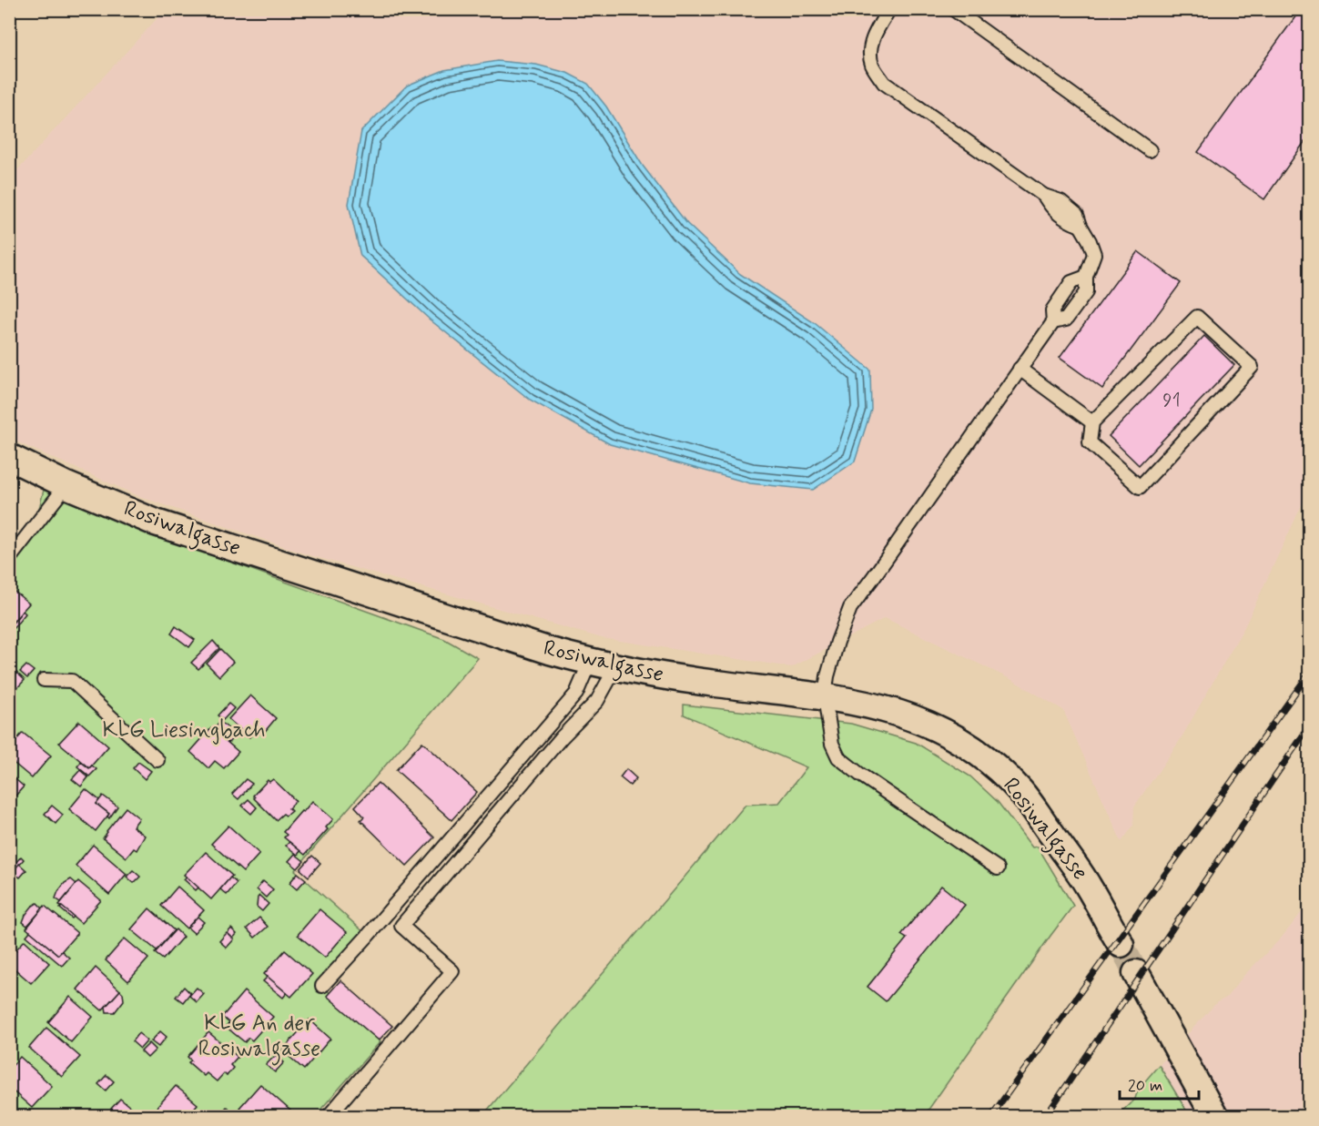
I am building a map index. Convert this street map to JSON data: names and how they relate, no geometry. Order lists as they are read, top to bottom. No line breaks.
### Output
{"streets":{"street":["Rosiwalgasse"]},"parks":["KLG Liesingbach","KLG An der Rosiwalgasse"],"house_numbers":["91"],"scale_bar":"20 m"}
